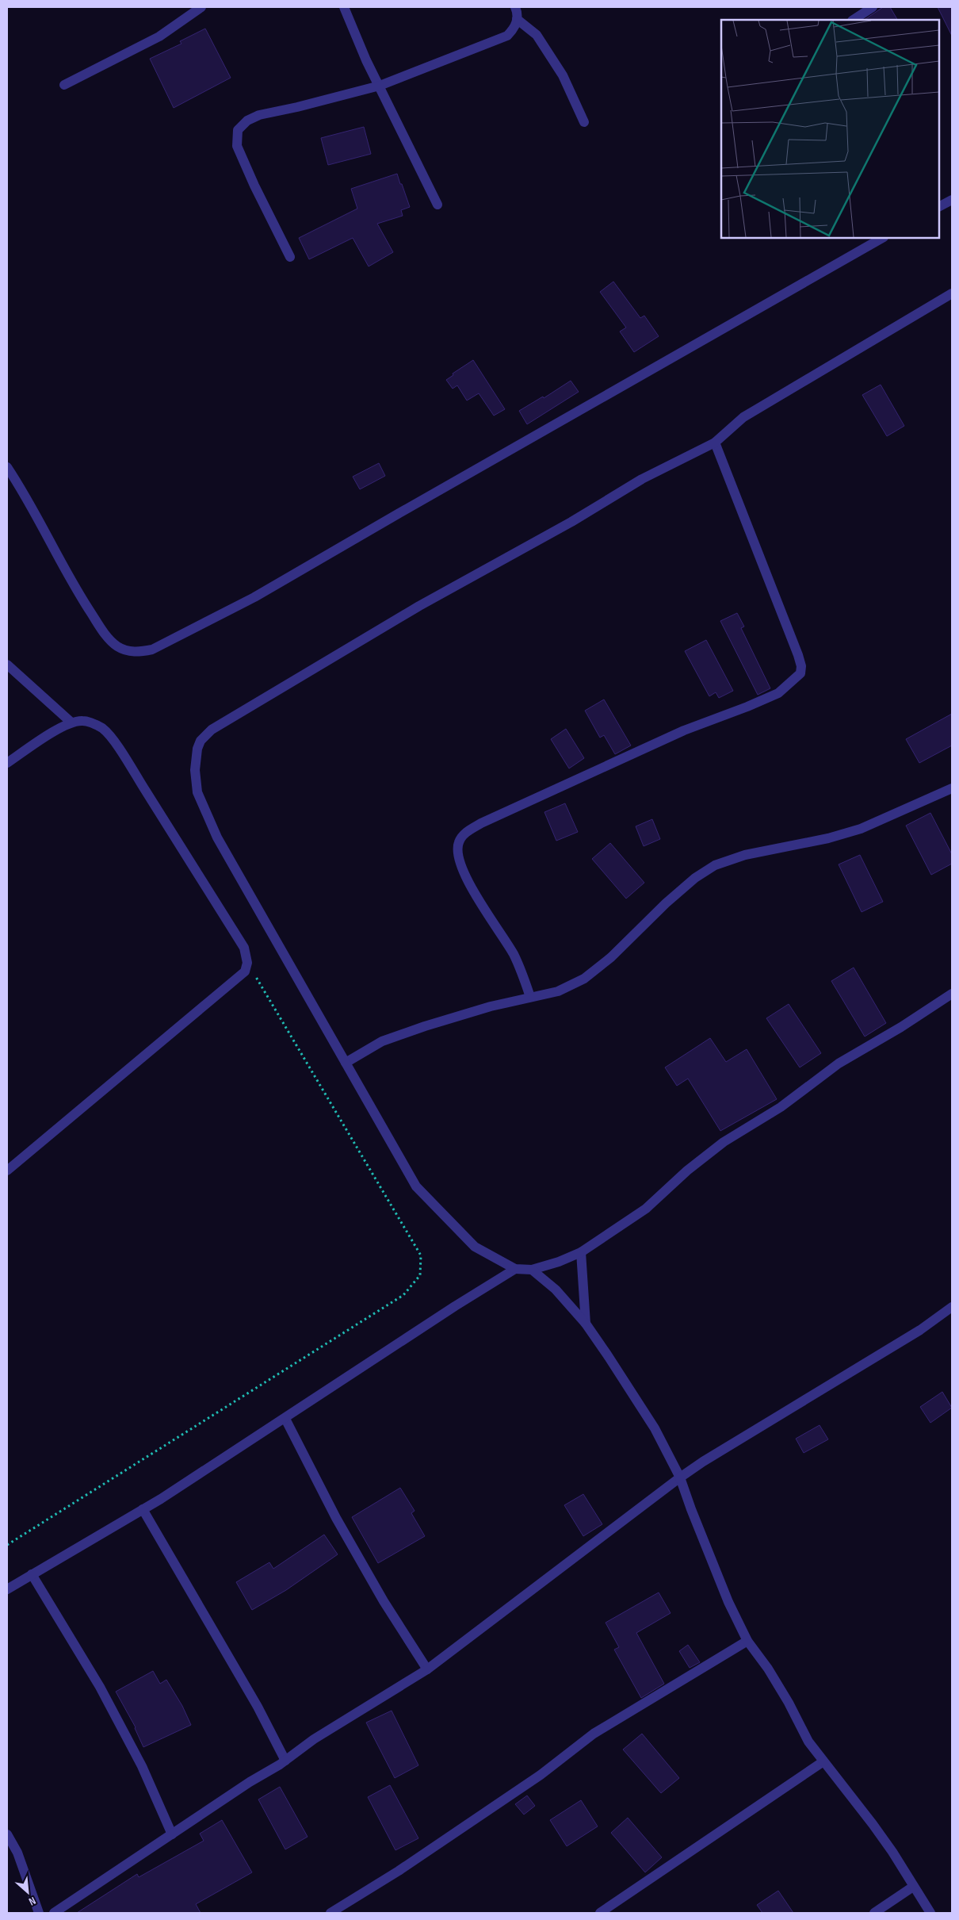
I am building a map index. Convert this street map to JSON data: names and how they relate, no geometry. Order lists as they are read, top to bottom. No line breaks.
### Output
{"north":"bottom right"}
